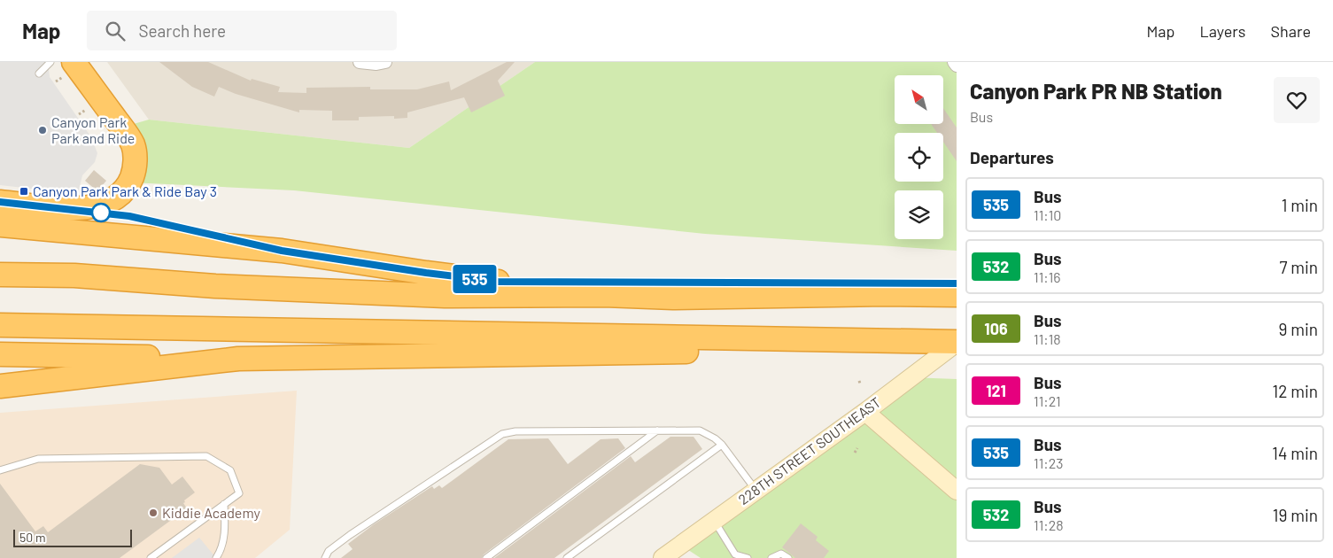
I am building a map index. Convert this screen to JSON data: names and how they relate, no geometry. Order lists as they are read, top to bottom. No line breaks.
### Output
{"streets":{"main road":["228TH STREET SOUTHEAST"]},"places":{"other":["Canyon Park Park and Ride","Kiddie Academy"],"transit":["Canyon Park Park & Ride Bay 3"]},"lines":["bus line 535"],"scale_bar":"50 m","north":"top left","page":{"header":"Map","search":"Search here","nav":["Map","Layers","Share"],"on_map":"535","heading":[["Canyon Park PR NB Station","Bus"],"Departures"],"list":[{"mark":"535","name":"Bus","note":"11:10","value":"1 min"},{"mark":"532","name":"Bus","note":"11:16","value":"7 min"},{"mark":"106","name":"Bus","note":"11:18","value":"9 min"},{"mark":"121","name":"Bus","note":"11:21","value":"12 min"},{"mark":"535","name":"Bus","note":"11:23","value":"14 min"},{"mark":"532","name":"Bus","note":"11:28","value":"19 min"}],"scale":"50 m"}}
